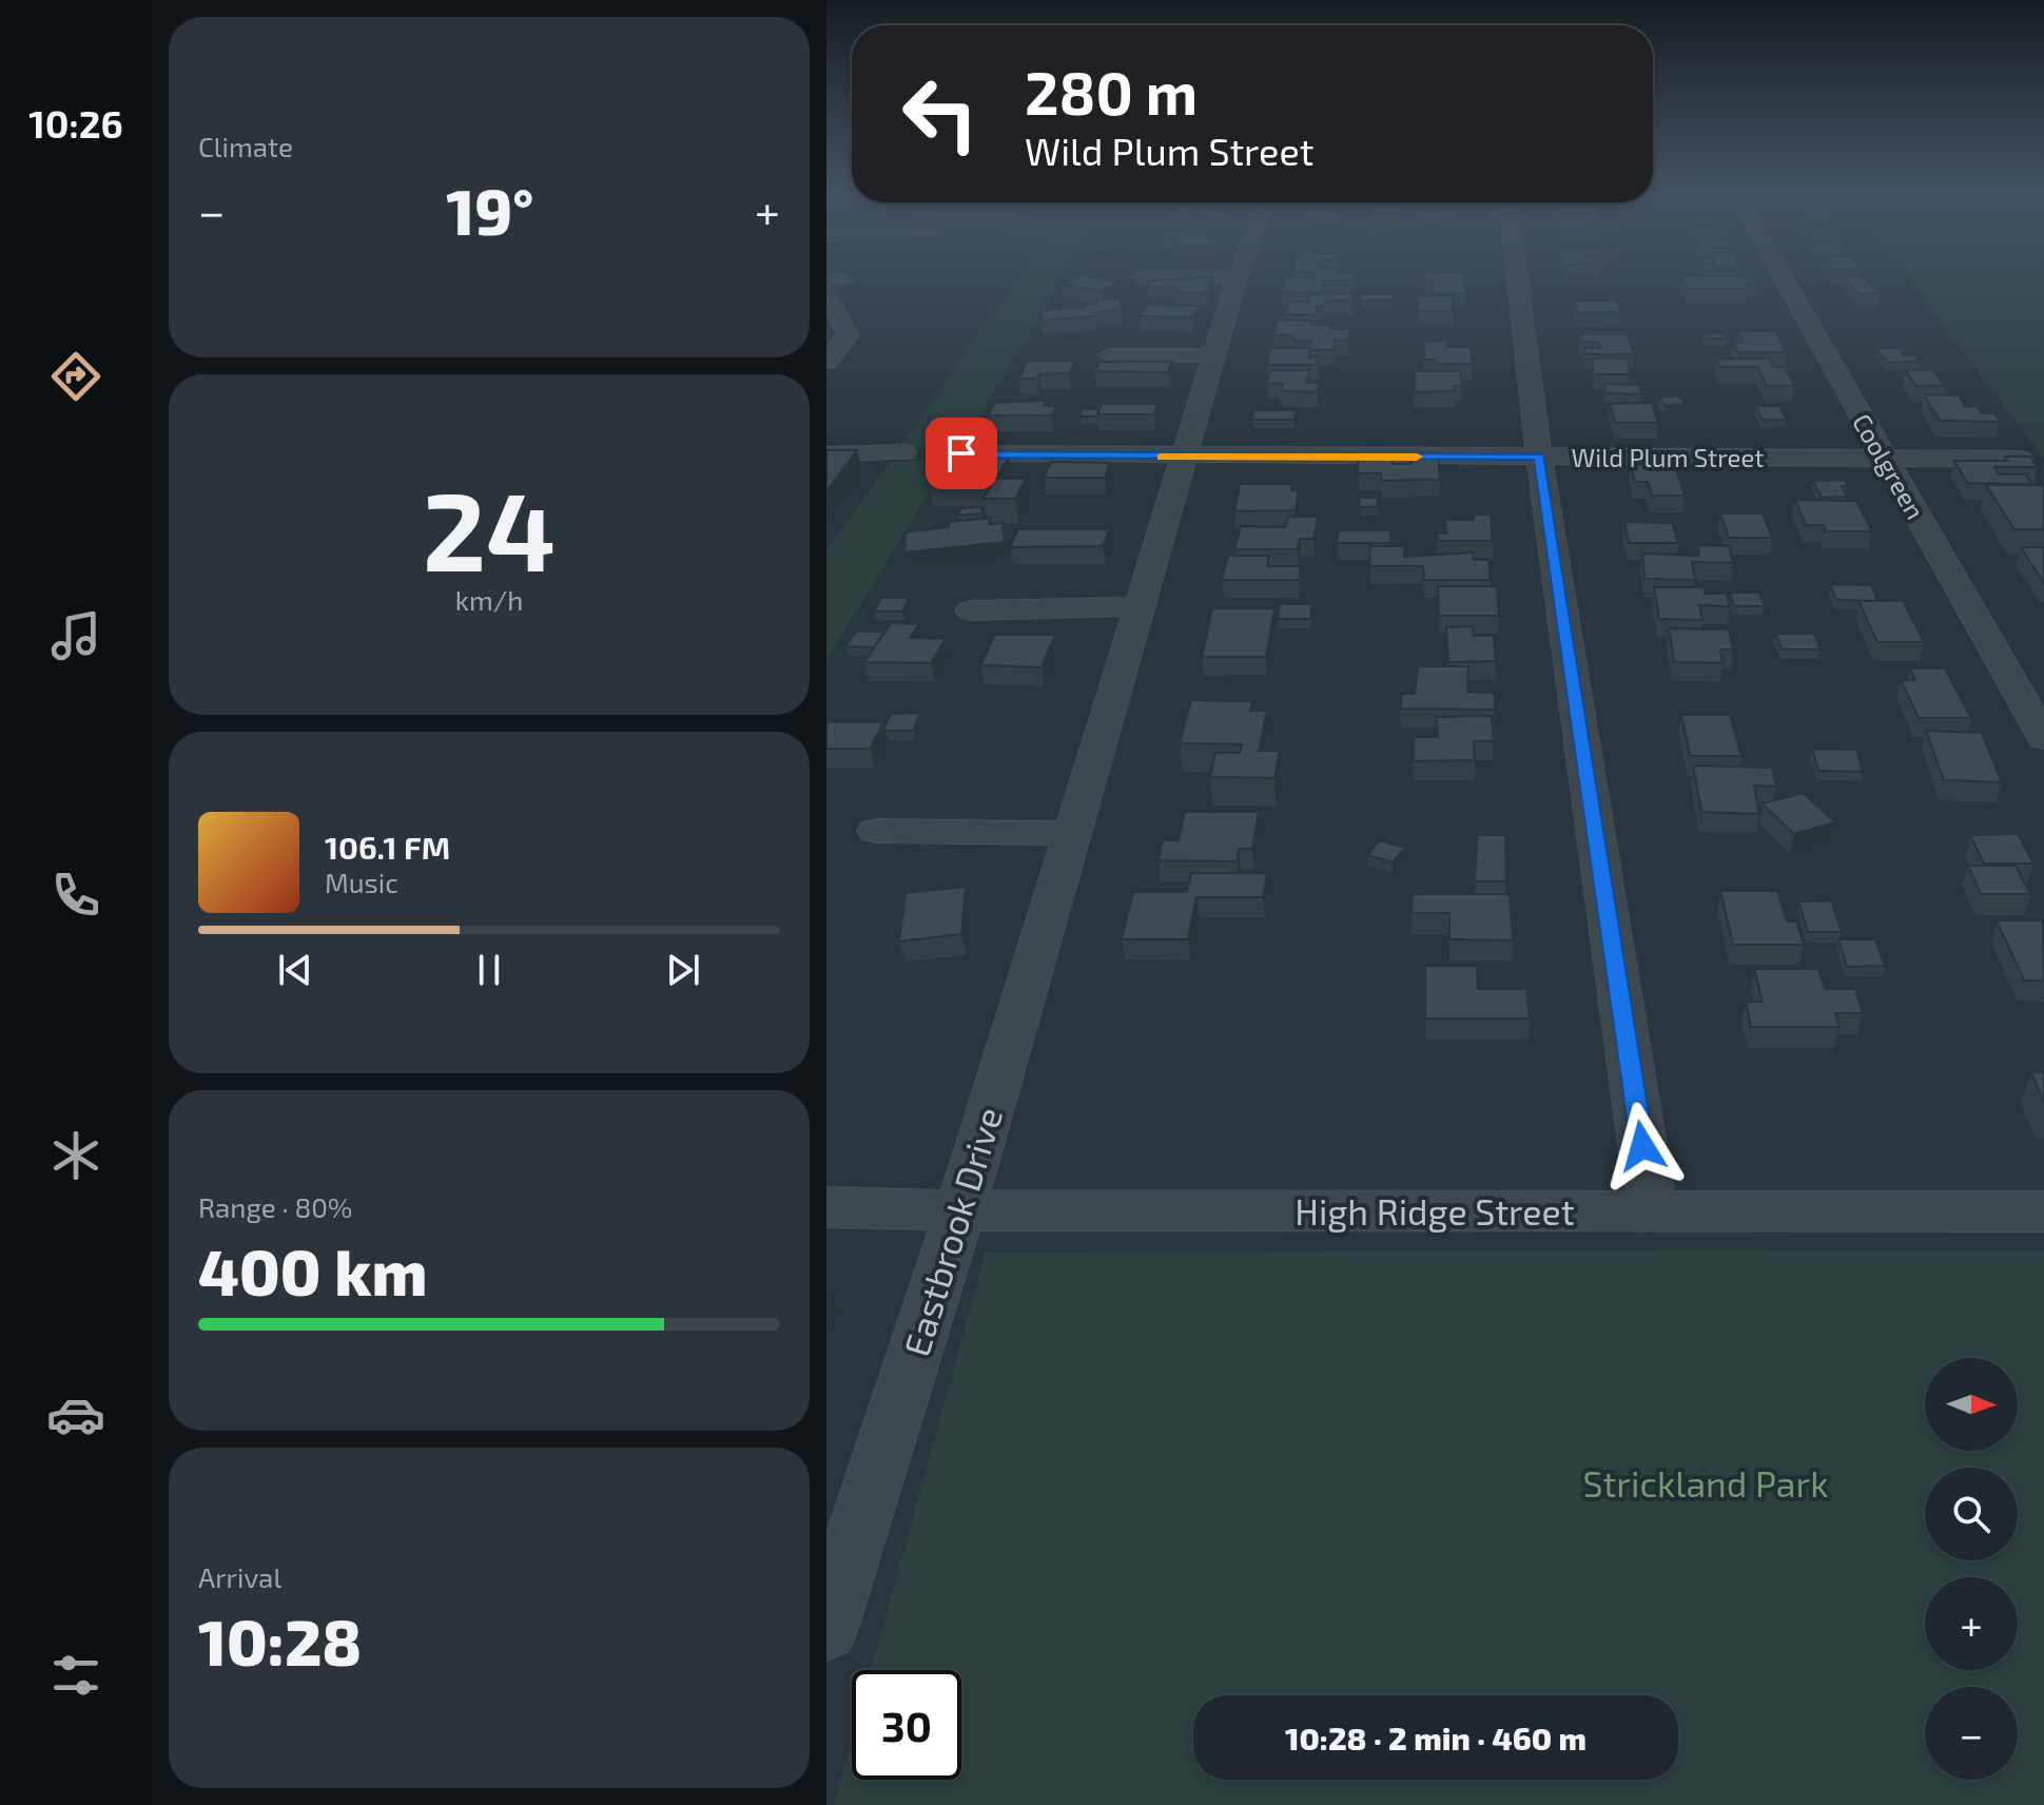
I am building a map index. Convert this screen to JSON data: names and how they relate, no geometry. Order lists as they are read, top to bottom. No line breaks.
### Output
{"streets":{"street":["Wild Plum Street","Coolgreen","High Ridge Street","Eastbrook Drive"]},"crossings":[["Wild Plum Street","Coolgreen"],["Wild Plum Street","Eastbrook Drive"],["High Ridge Street","Eastbrook Drive"]],"parks":["Strickland Park"],"north":"right","page":{"tabs":"10:26","tile":["Climate",["24","km/h"],["Range · 80%","400 km"],["Arrival","10:28"]],"turn":["280 m","Wild Plum Street"],"heat":["−","19°","+"],"song":["106.1 FM","Music"],"map_buttons":["+","−"],"limit":"30","trip":"10:28 · 2 min · 460 m"}}
